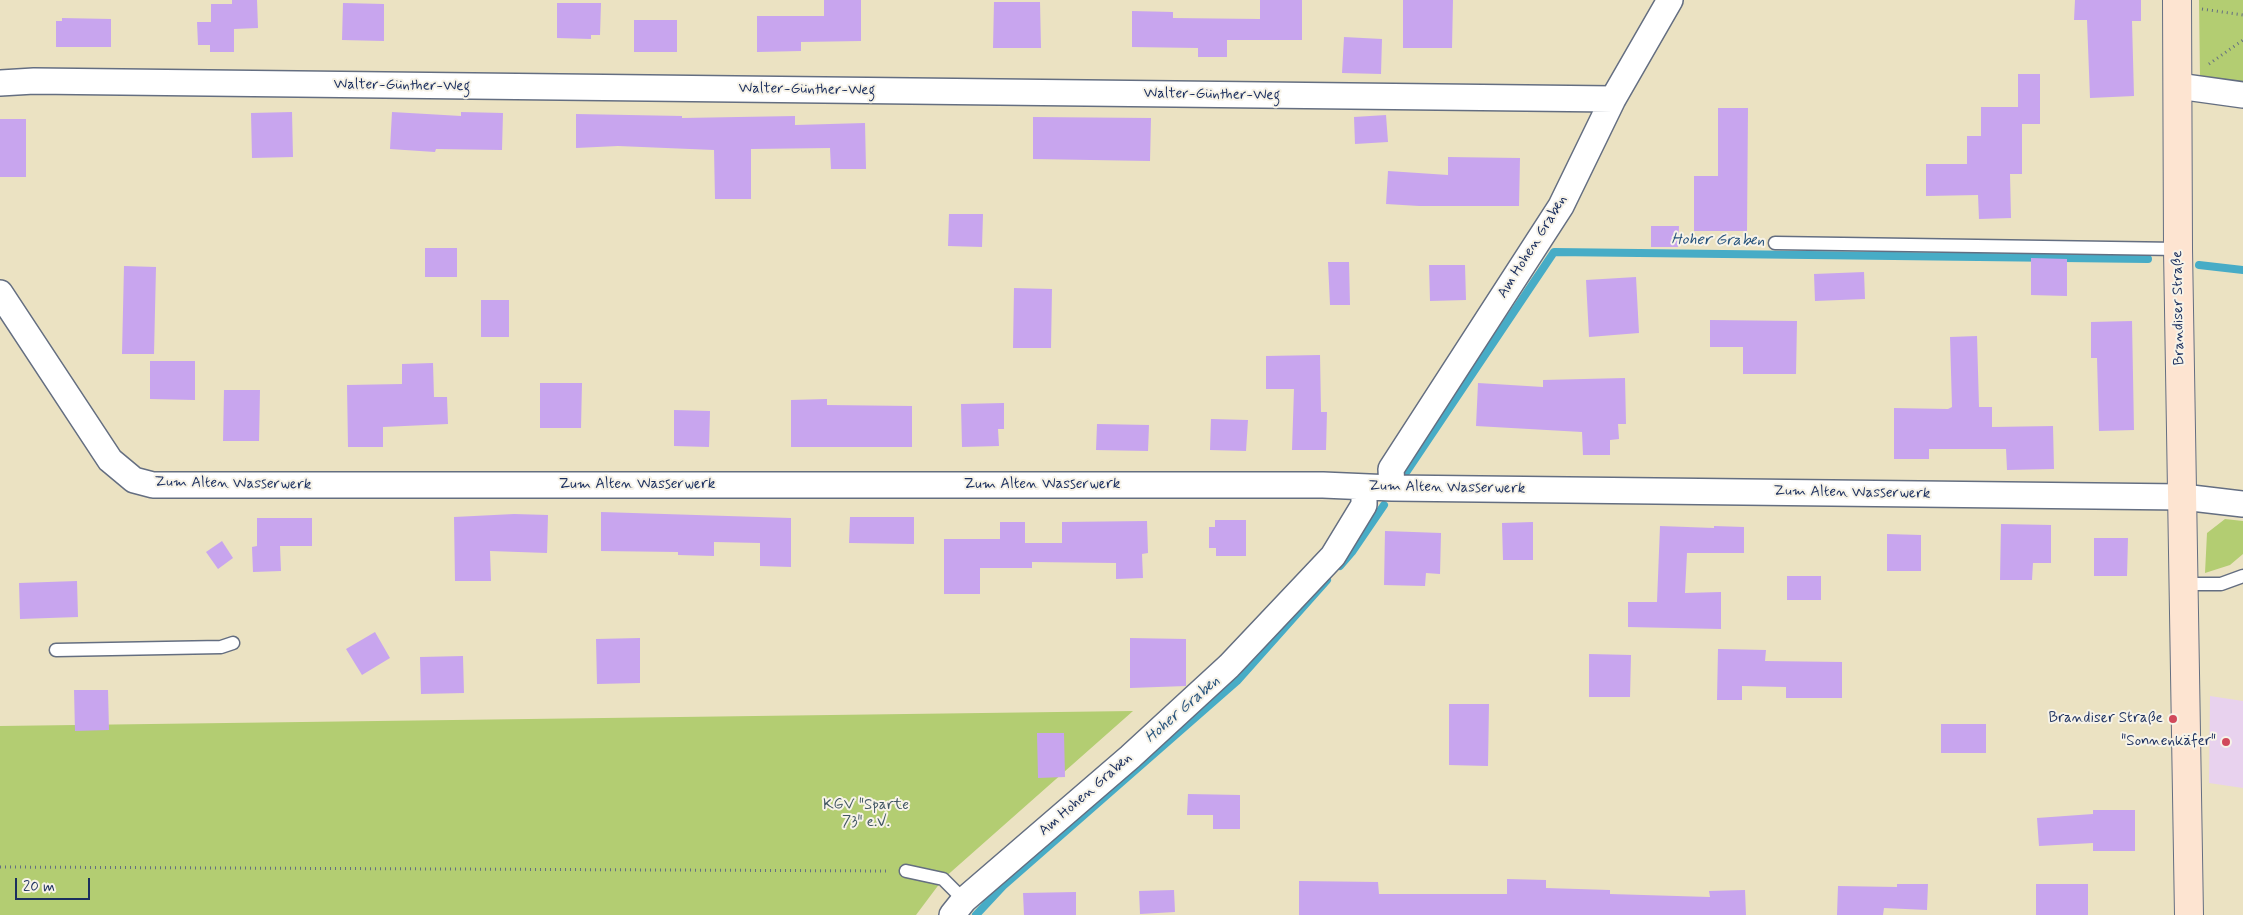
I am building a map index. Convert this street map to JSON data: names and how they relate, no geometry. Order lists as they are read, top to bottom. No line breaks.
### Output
{"streets":{"street":["Walter-Günther-Weg","Am Hohen Graben","Brandiser Straße","Zum Alten Wasserwerk"]},"crossings":[["Walter-Günther-Weg","Am Hohen Graben"],["Am Hohen Graben","Zum Alten Wasserwerk"],["Brandiser Straße","Zum Alten Wasserwerk"]],"water":["Hoher Graben"],"parks":["KGV \"Sparte 73\" e.V."],"places":["Brandiser Straße","\"Sonnenkäfer\""],"scale_bar":"20 m"}
